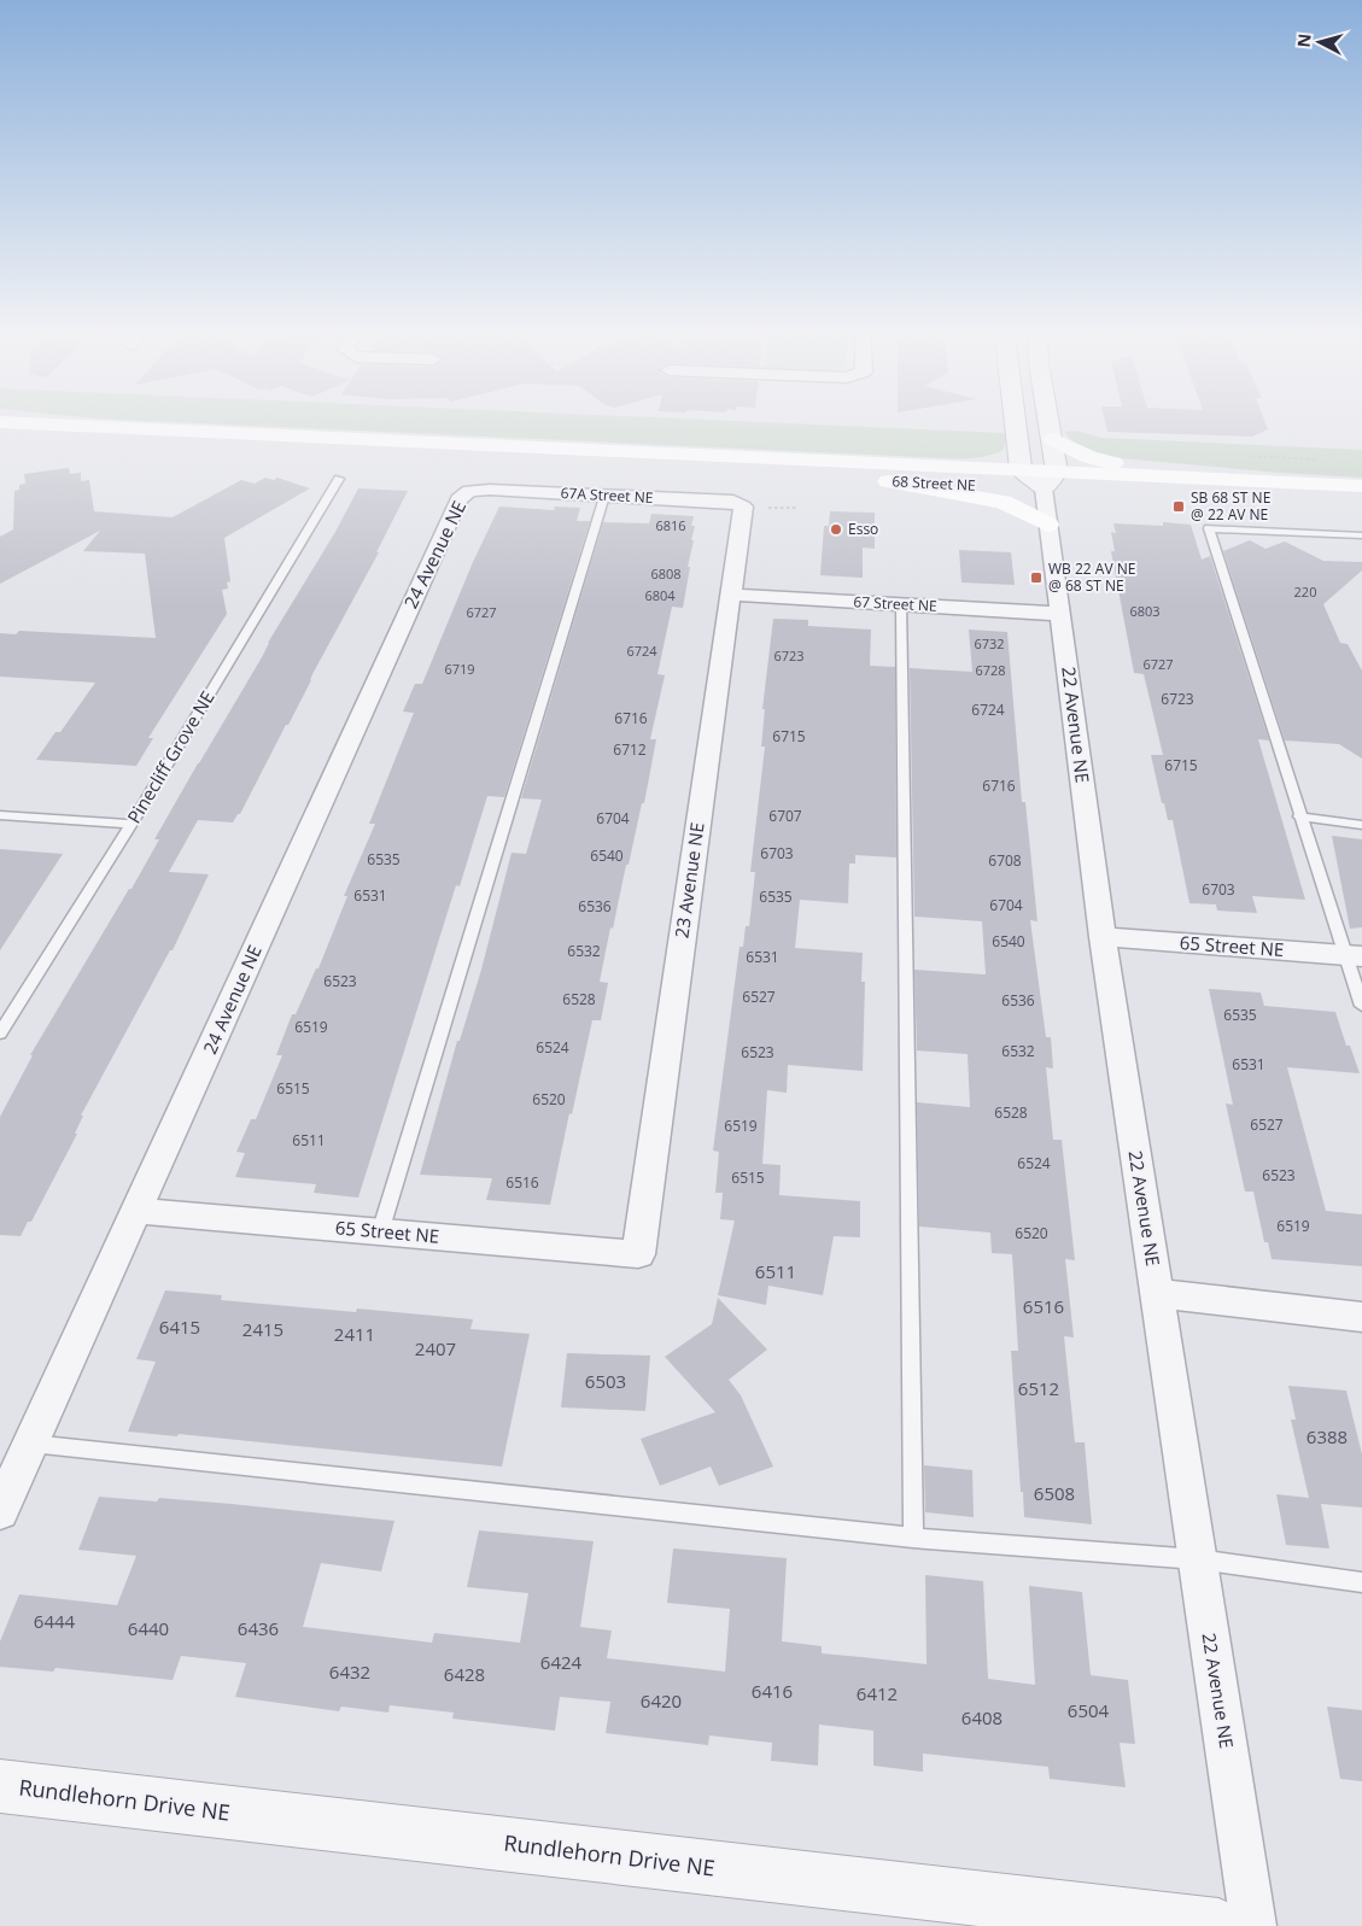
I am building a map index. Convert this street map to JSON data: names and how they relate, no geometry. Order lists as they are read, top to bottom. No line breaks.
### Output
{"streets":{"main road":["68 Street NE"],"street":["67A Street NE","24 Avenue NE","67 Street NE","22 Avenue NE","23 Avenue NE","65 Street NE","Rundlehorn Drive NE"],"lane":["Pinecliff Grove NE"]},"crossings":[["68 Street NE","22 Avenue NE"],["67A Street NE","24 Avenue NE"],["67A Street NE","23 Avenue NE"],["24 Avenue NE","65 Street NE"],["67 Street NE","22 Avenue NE"],["67 Street NE","23 Avenue NE"],["22 Avenue NE","65 Street NE"],["23 Avenue NE","65 Street NE"]],"places":{"transit":["SB 68 ST NE @ 22 AV NE","WB 22 AV NE @ 68 ST NE"],"other":["Esso"]},"house_numbers":["6816","6808","220","6804","6803","6727","6732","6724","6723","6727","6719","6728","6723","6724","6716","6715","6712","6715","6716","6707","6704","6703","6540","6535","6708","6703","6531","6535","6704","6536","6540","6532","6531","6523","6527","6528","6536","6535","6519","6524","6532","6523","6531","6515","6520","6528","6527","6519","6511","6524","6523","6515","6516","6519","6520","6511","6516","6415","2415","2411","2407","6503","6512","6388","6508","6444","6440","6436","6424","6432","6428","6416","6412","6420","6504","6408"],"north":"left"}
